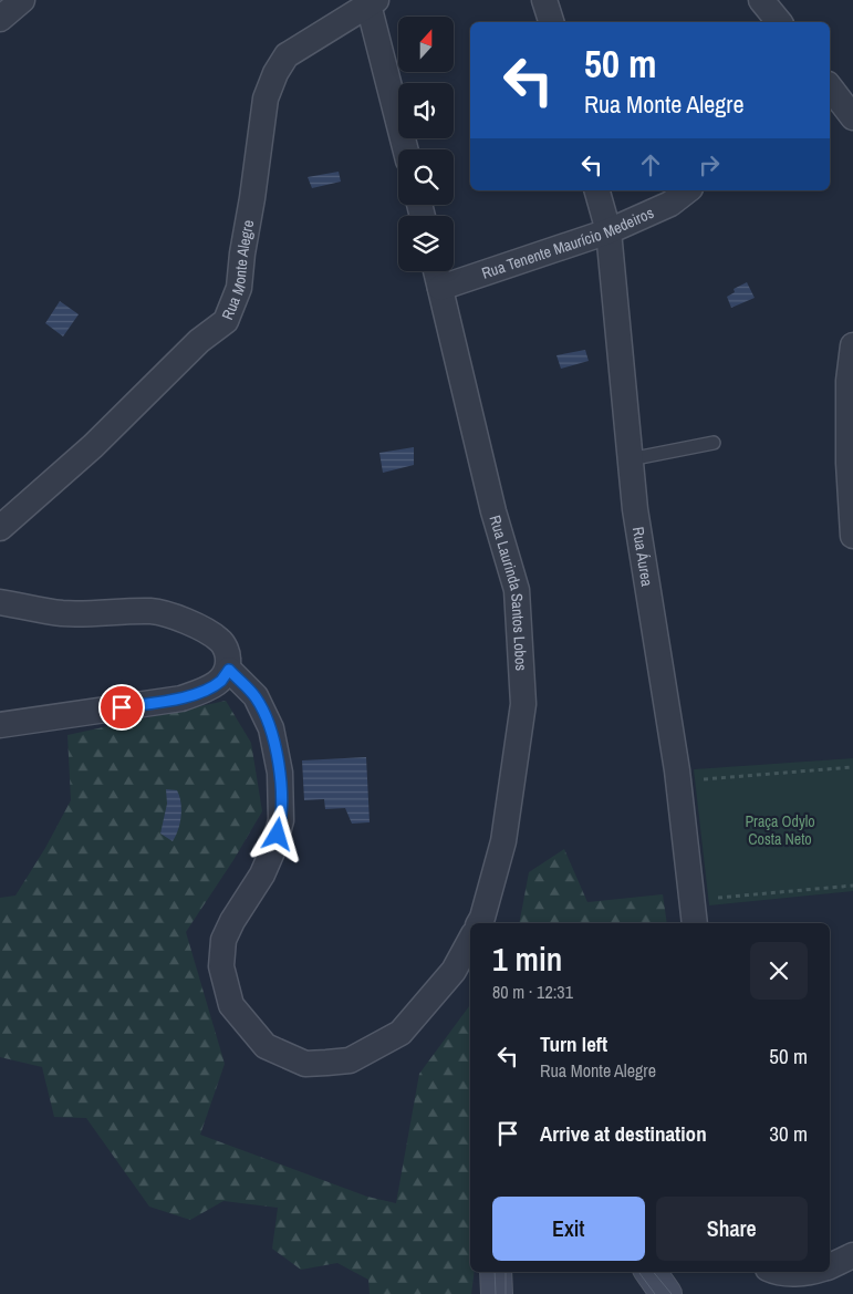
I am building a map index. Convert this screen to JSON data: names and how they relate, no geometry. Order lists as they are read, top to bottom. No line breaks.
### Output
{"streets":{"street":["Rua Tenente Maurício Medeiros","Rua Monte Alegre","Rua Áurea","Rua Laurinda Santos Lobos"]},"crossings":[["Rua Tenente Maurício Medeiros","Rua Áurea"],["Rua Tenente Maurício Medeiros","Rua Laurinda Santos Lobos"]],"parks":["Praça Odylo Costa Neto"],"north":"top","page":{"turn":["50 m","Rua Monte Alegre"],"heading":["1 min","80 m · 12:31"],"list":[{"name":"Turn left","note":"Rua Monte Alegre","value":"50 m"},{"name":"Arrive at destination","value":"30 m"}],"buttons":["Exit","Share"]}}
